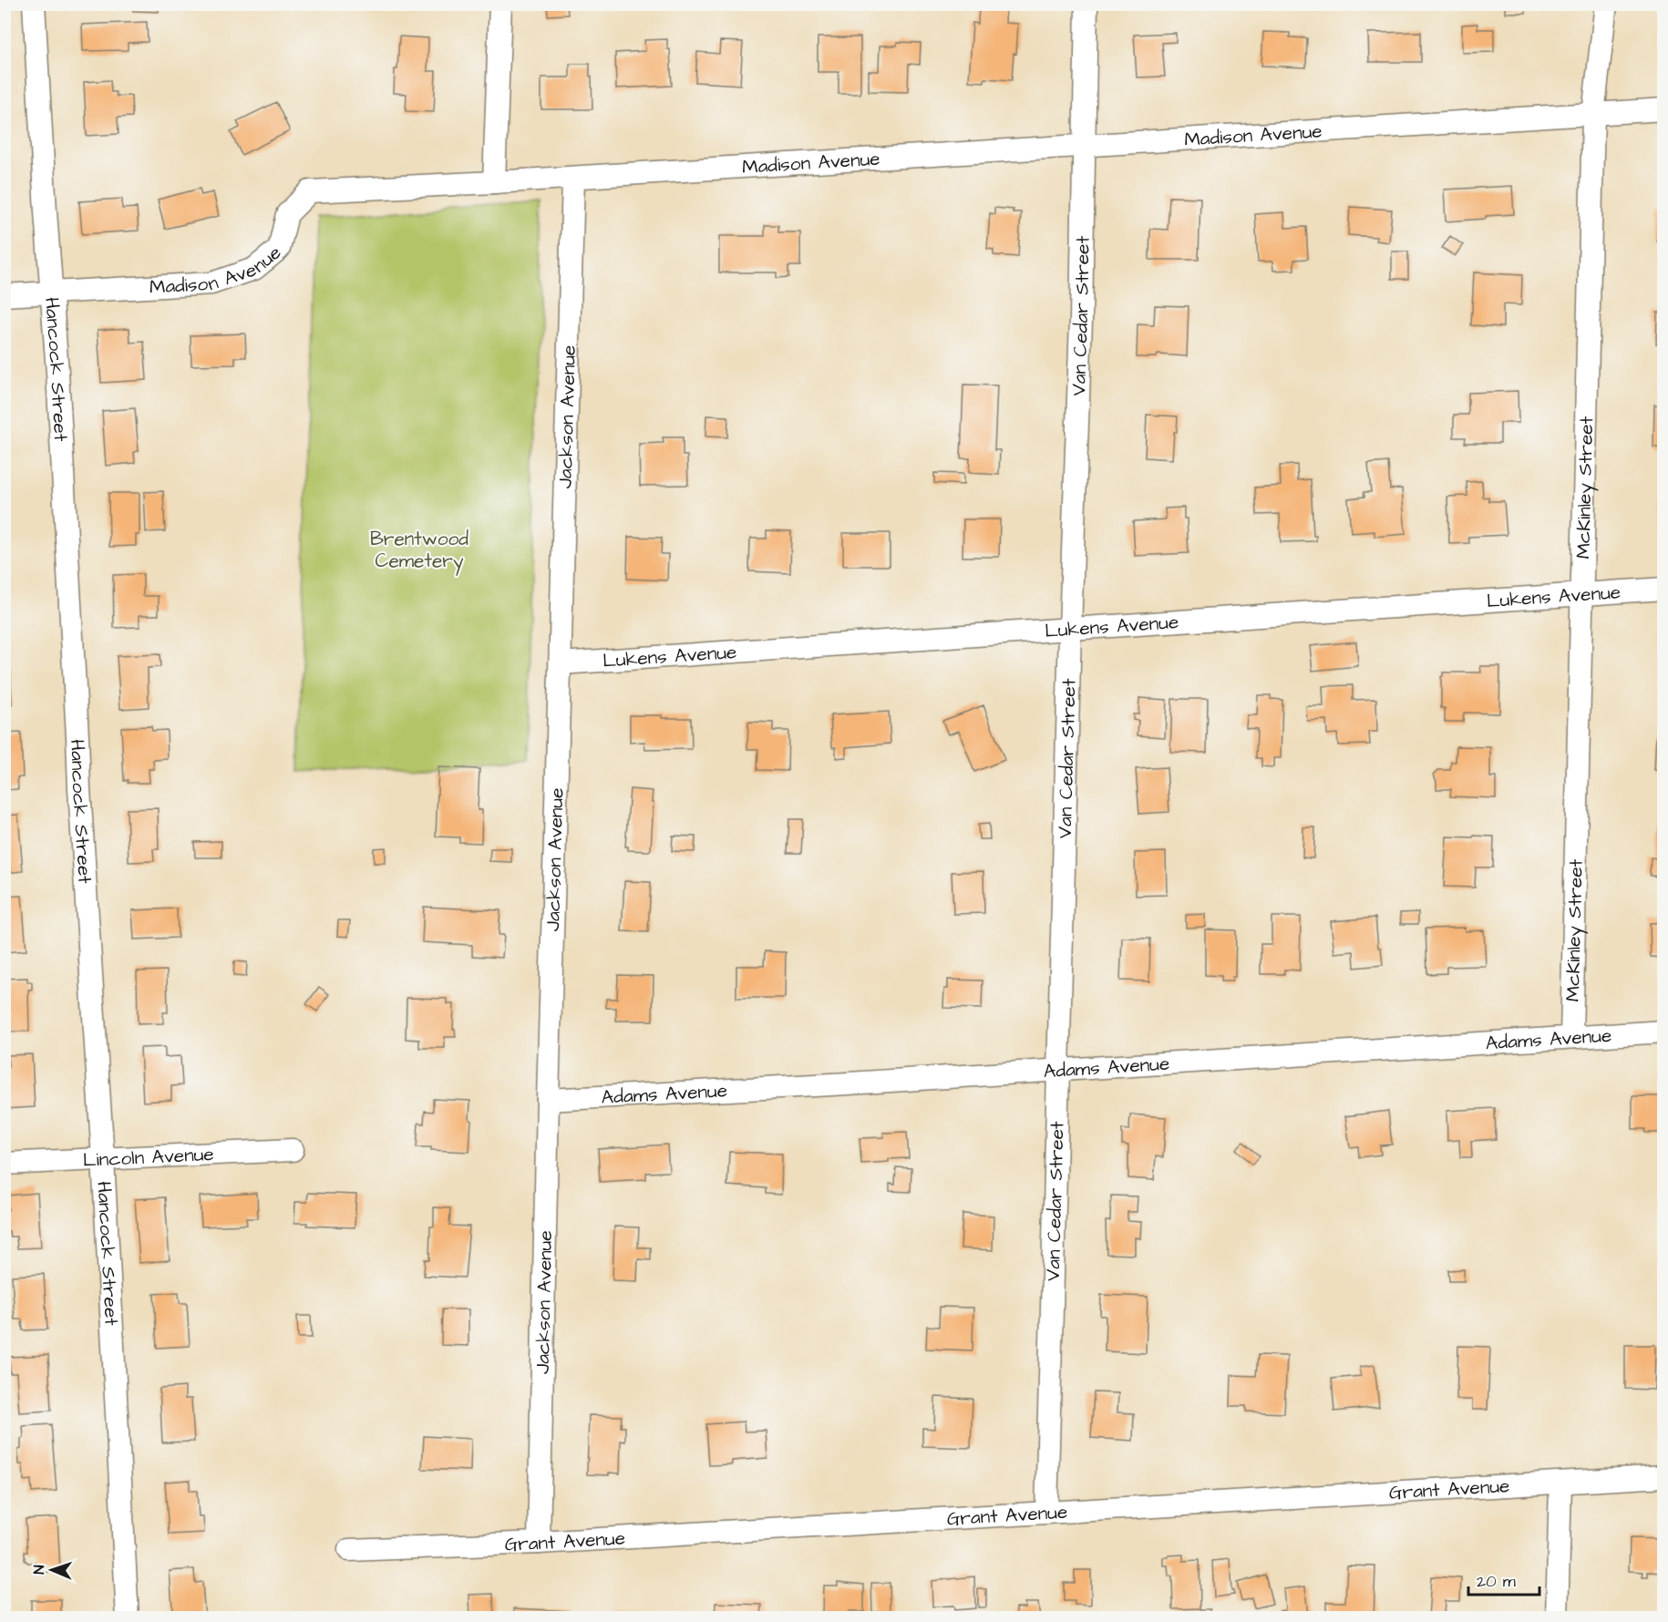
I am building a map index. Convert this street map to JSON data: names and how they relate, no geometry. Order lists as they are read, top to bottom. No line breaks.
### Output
{"streets":{"street":["Madison Avenue","Van Cedar Street","Hancock Street","Jackson Avenue","McKinley Street","Lukens Avenue","Adams Avenue","Lincoln Avenue","Grant Avenue"]},"crossings":[["Madison Avenue","Van Cedar Street"],["Madison Avenue","Hancock Street"],["Madison Avenue","Jackson Avenue"],["Madison Avenue","McKinley Street"],["Van Cedar Street","Lukens Avenue"],["Van Cedar Street","Adams Avenue"],["Van Cedar Street","Grant Avenue"],["Hancock Street","Lincoln Avenue"],["Jackson Avenue","Lukens Avenue"],["Jackson Avenue","Adams Avenue"],["Jackson Avenue","Grant Avenue"],["McKinley Street","Lukens Avenue"],["McKinley Street","Adams Avenue"]],"parks":["Brentwood Cemetery"],"scale_bar":"20 m","north":"left"}
